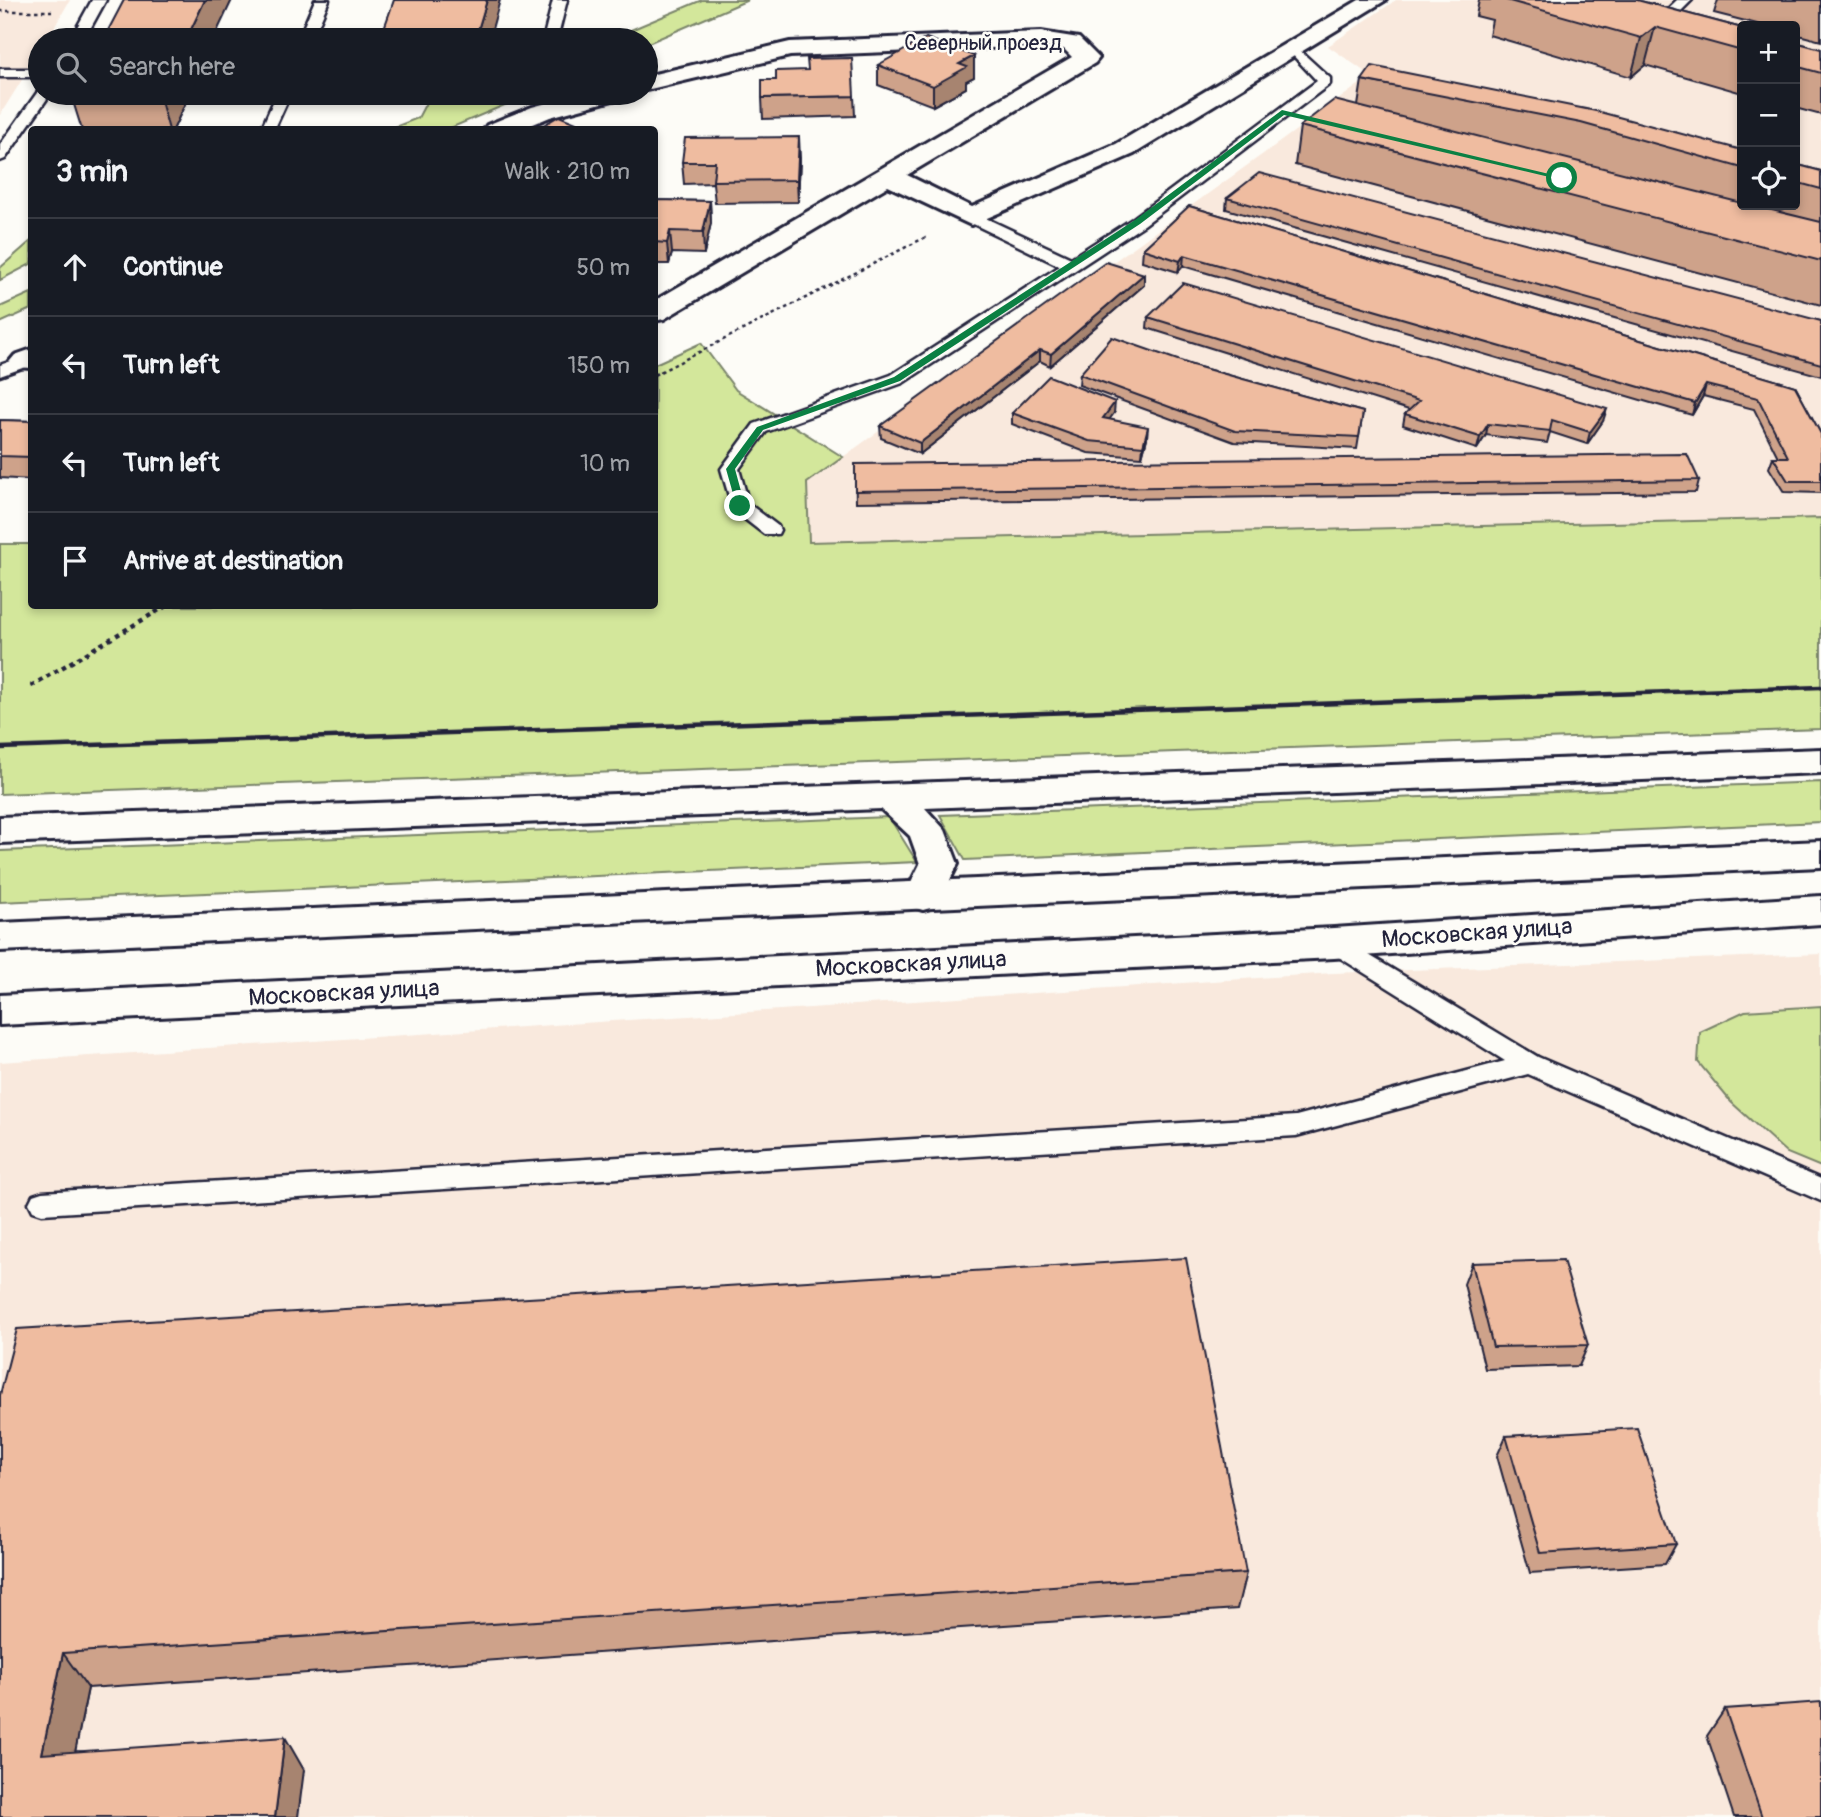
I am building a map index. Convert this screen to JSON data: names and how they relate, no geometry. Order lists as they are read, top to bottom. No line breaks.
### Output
{"streets":{"street":["Северный проезд","Московская улица"]},"page":{"map_buttons":["+","−"],"search":"Search here","heading":["3 min","Walk · 210 m"],"list":[["Continue","50 m"],["Turn left","150 m"],["Turn left","10 m"],"Arrive at destination"]}}
